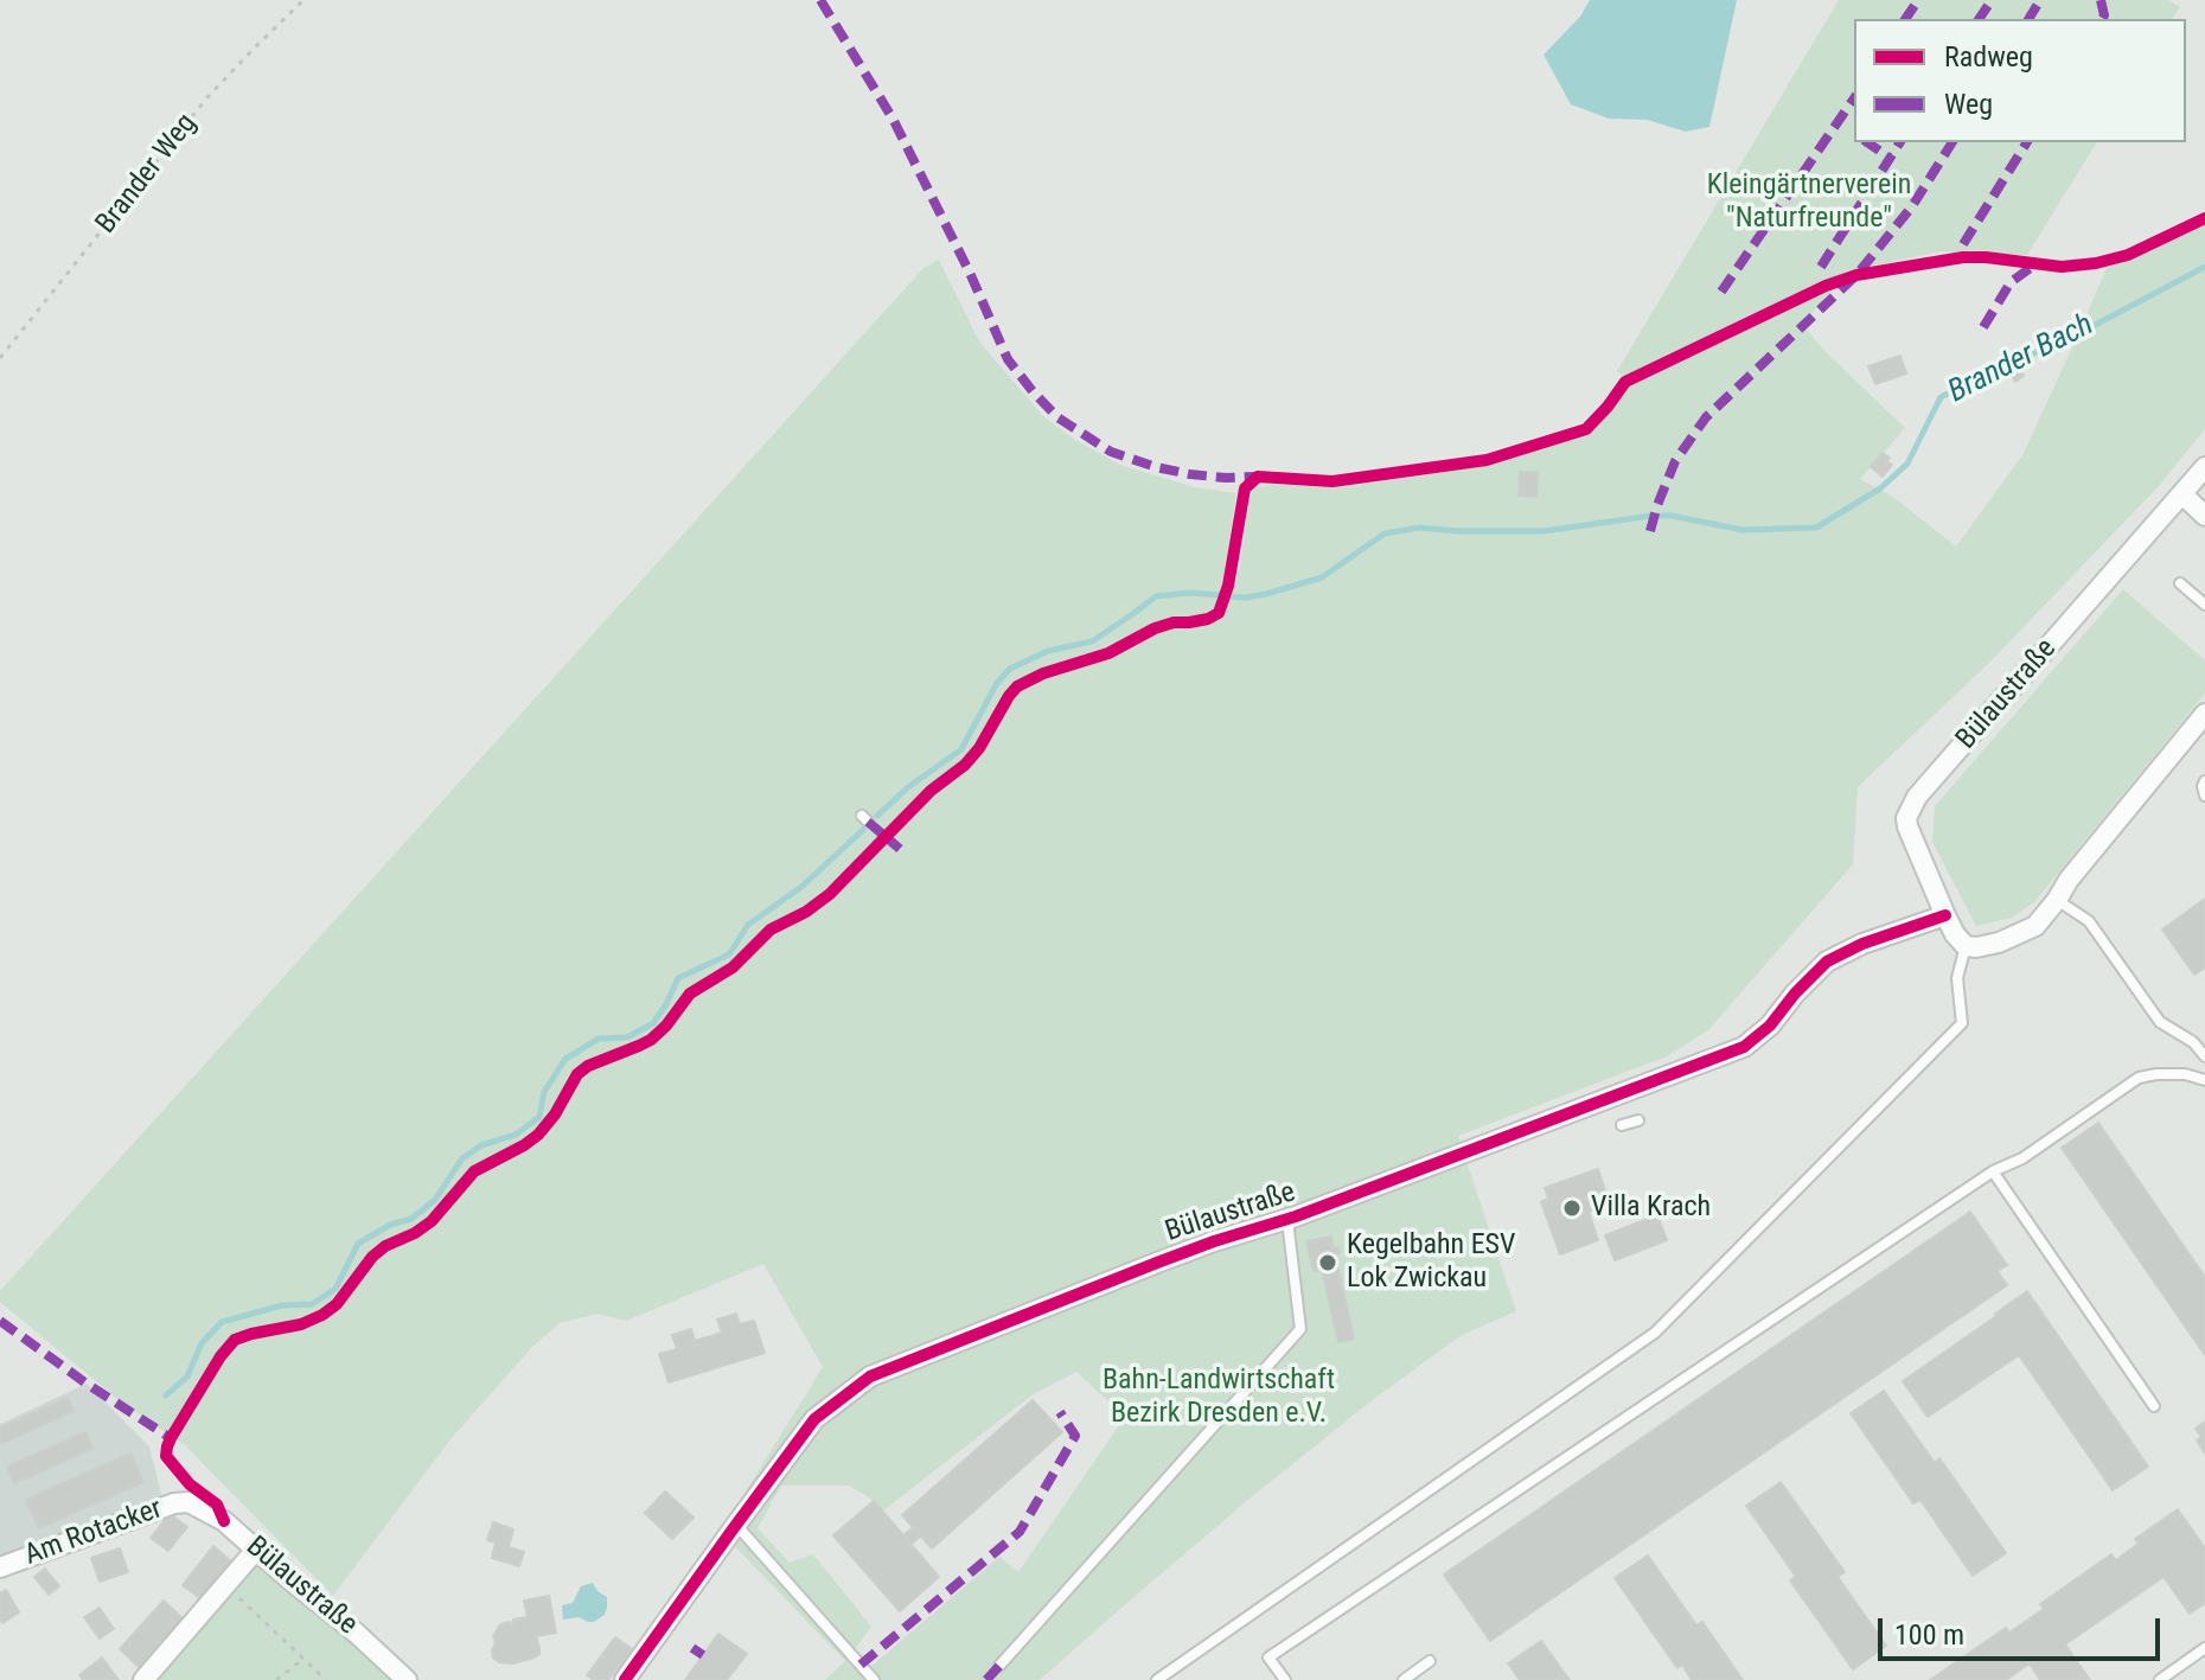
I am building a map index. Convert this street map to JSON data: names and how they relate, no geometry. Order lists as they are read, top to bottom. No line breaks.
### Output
{"streets":{"street":["Bülaustraße","Am Rotacker"],"path":["Brander Weg"]},"crossings":[["Bülaustraße","Am Rotacker"]],"water":["Brander Bach"],"parks":["Kleingärtnerverein \"Naturfreunde\"","Bahn-Landwirtschaft Bezirk Dresden e.V."],"places":["Villa Krach","Kegelbahn ESV Lok Zwickau"],"legend":["Radweg","Weg"],"scale_bar":"100 m"}
